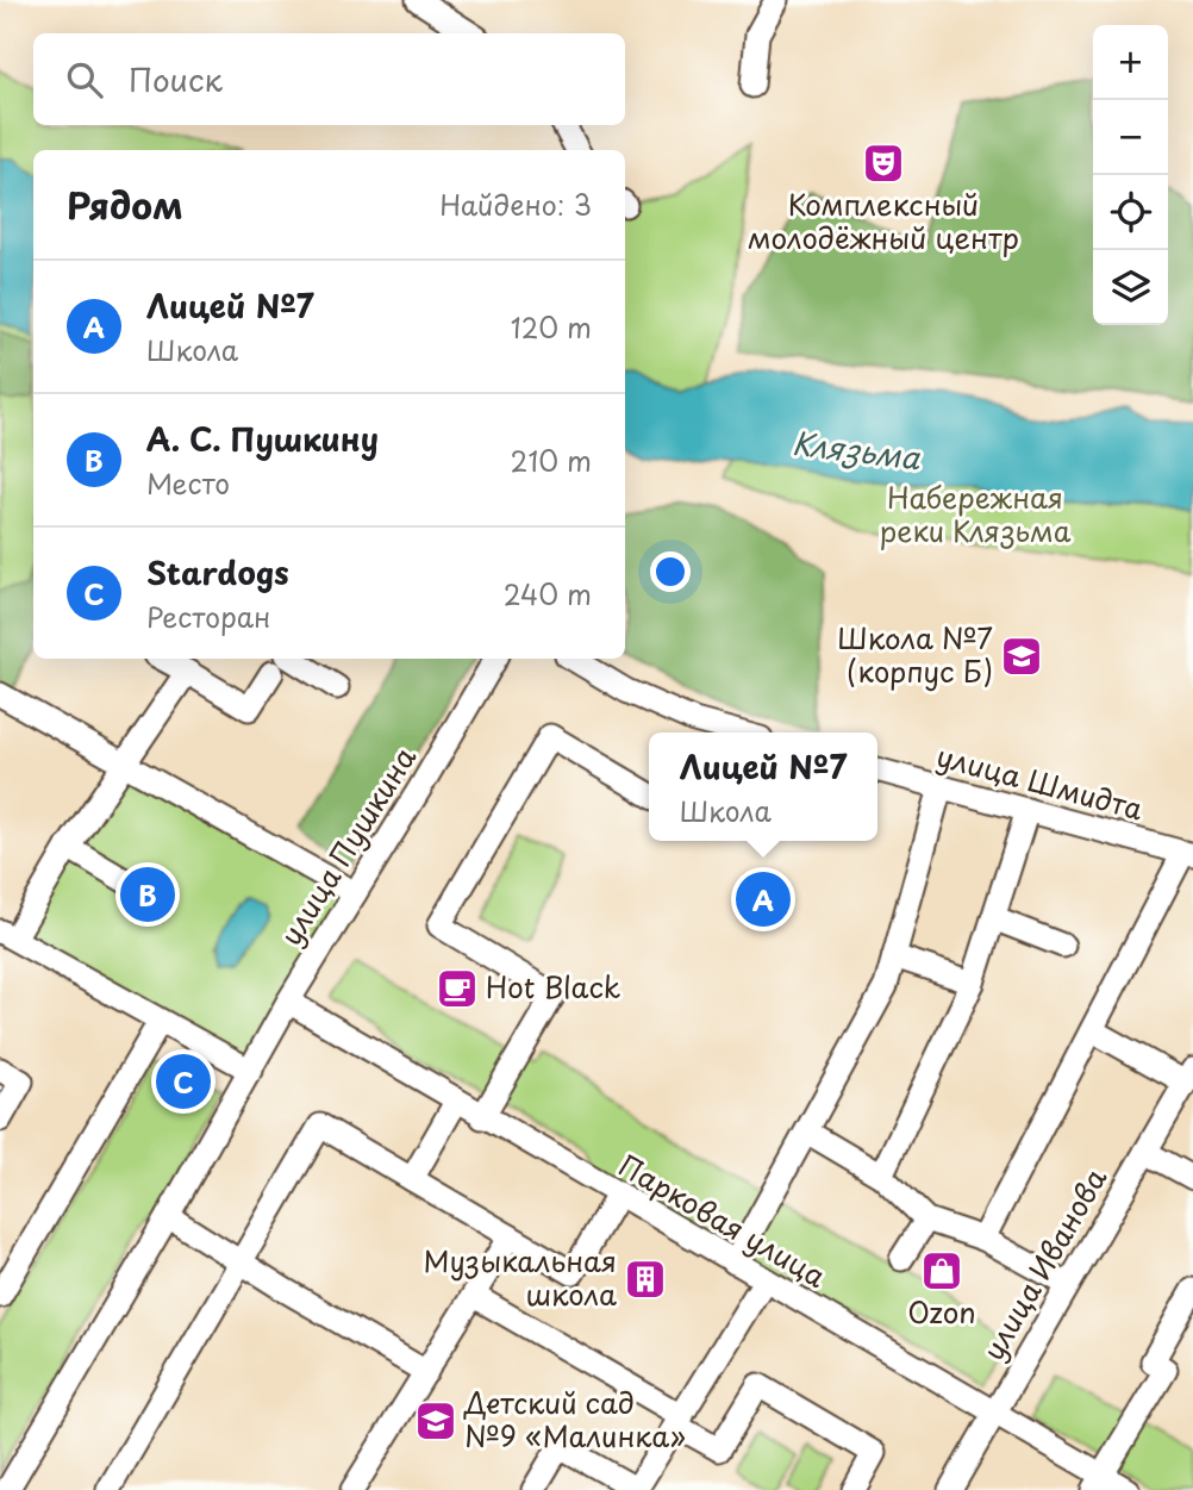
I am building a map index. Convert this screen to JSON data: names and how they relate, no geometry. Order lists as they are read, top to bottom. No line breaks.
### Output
{"streets":{"street":["улица Шмидта","улица Пушкина","Парковая улица","улица Иванова"]},"crossings":[["улица Пушкина","Парковая улица"],["Парковая улица","улица Иванова"]],"water":["Клязьма"],"parks":["Набережная реки Клязьма"],"places":{"theatre":["Комплексный молодёжный центр"],"school or university":["Школа №7 (корпус Б)","Детский сад №9 «Малинка»"],"cafe":["Hot Black"],"shop":["Ozon"],"building":["Музыкальная школа"]},"page":{"map_buttons":["+","−"],"search":"Поиск","heading":["Рядом","Найдено: 3"],"list":[{"mark":"A","name":"Лицей №7","note":"Школа","value":"120 m"},{"mark":"B","name":"А. С. Пушкину","note":"Место","value":"210 m"},{"mark":"C","name":"Stardogs","note":"Ресторан","value":"240 m"}],"popup":["Лицей №7","Школа"],"pins":["B","A","C"]}}
